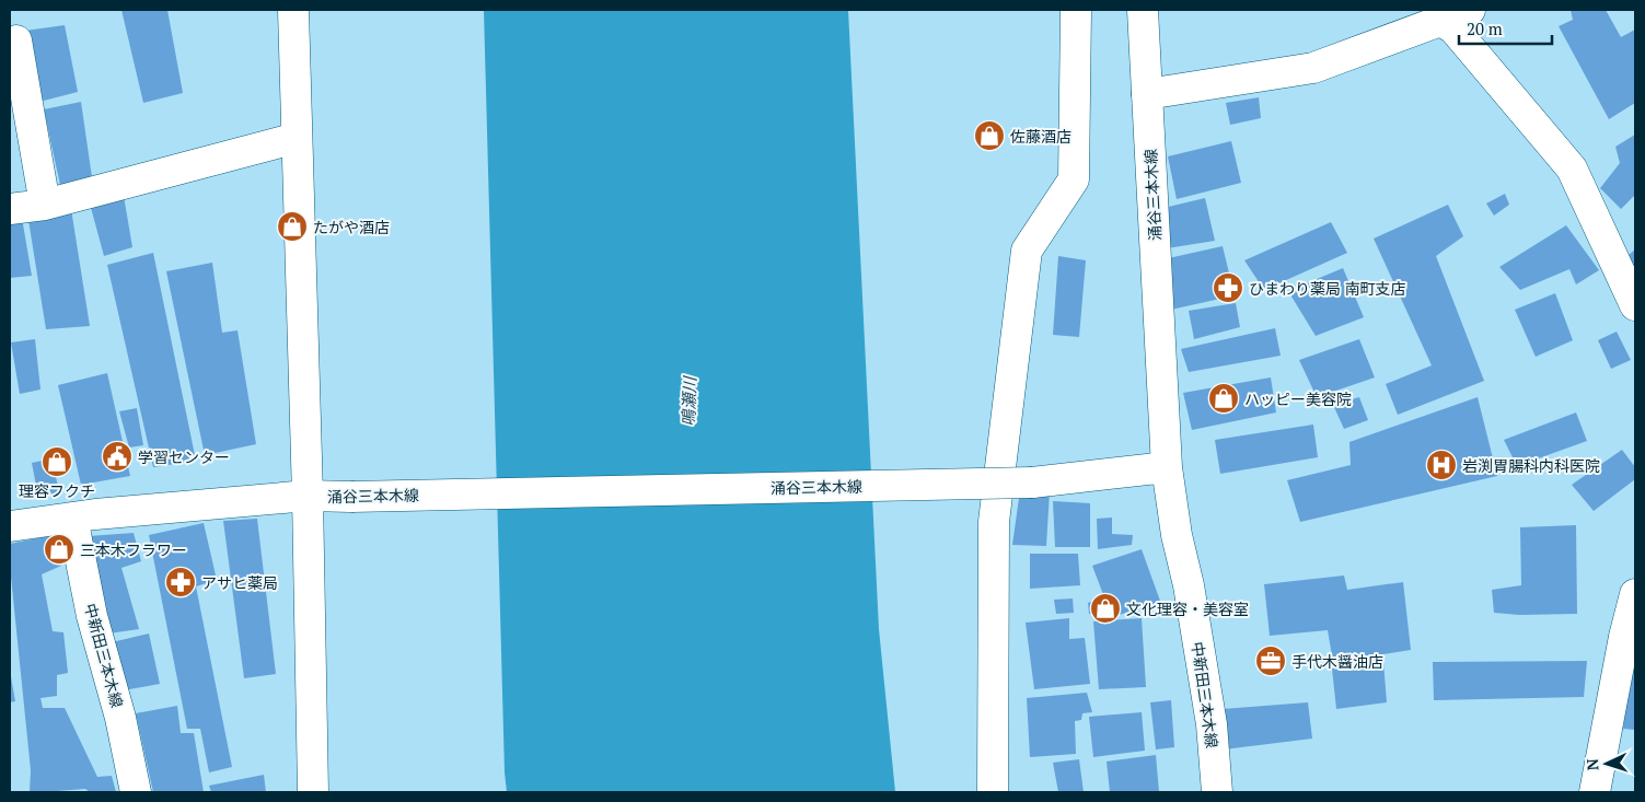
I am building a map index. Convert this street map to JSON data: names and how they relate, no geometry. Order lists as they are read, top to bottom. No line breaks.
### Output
{"streets":{"street":["涌谷三本木線","中新田三本木線"]},"crossings":[["涌谷三本木線","中新田三本木線"]],"water":["鳴瀬川"],"places":{"shop":["佐藤酒店","たがや酒店","ハッピー美容院","理容フクチ","三本木フラワー","文化理容・美容室"],"pharmacy":["ひまわり薬局 南町支店","アサヒ薬局"],"public building":["学習センター"],"hospital":["岩渕胃腸科内科医院"],"office":["手代木醤油店"]},"scale_bar":"20 m","north":"left"}
